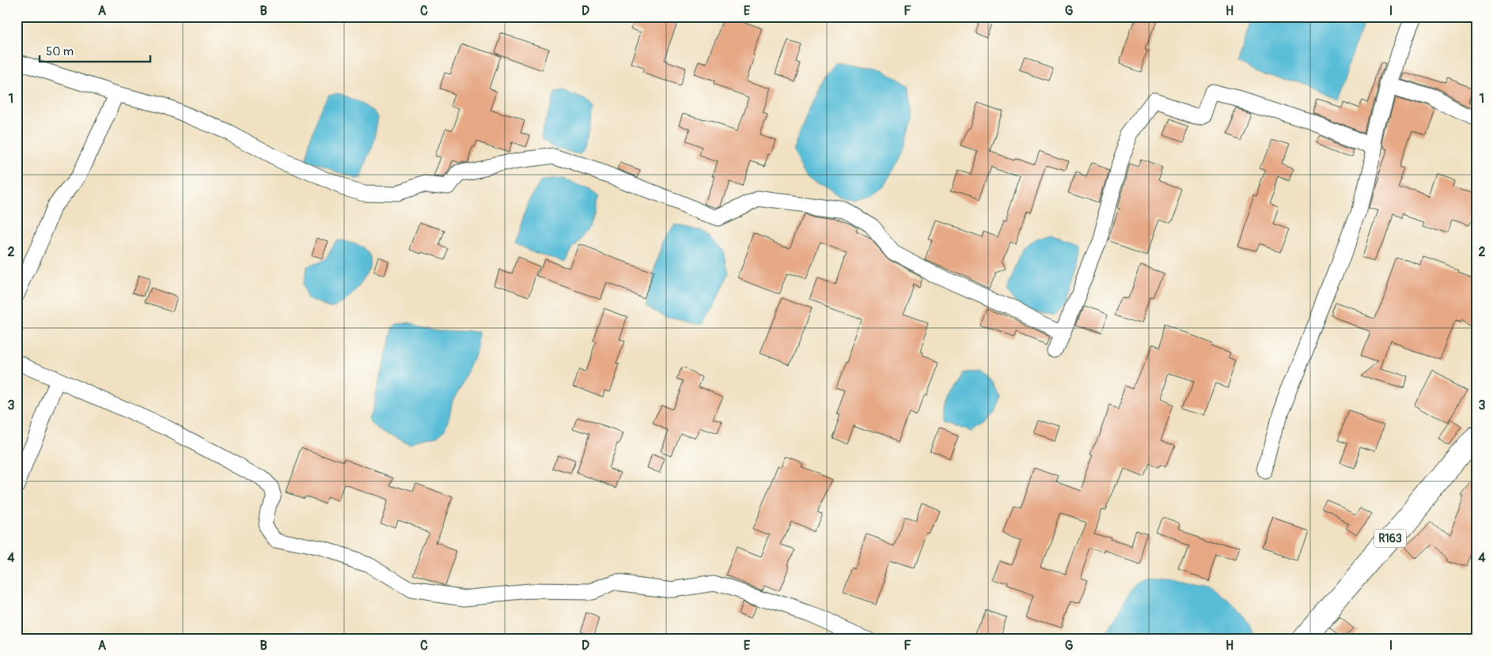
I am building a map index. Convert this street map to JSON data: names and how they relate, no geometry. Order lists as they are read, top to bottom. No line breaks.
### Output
{"streets":{"main road":["R163"]},"scale_bar":"50 m","grid":{"columns":["A","B","C","D","E","F","G","H","I"],"rows":["1","2","3","4"]}}
